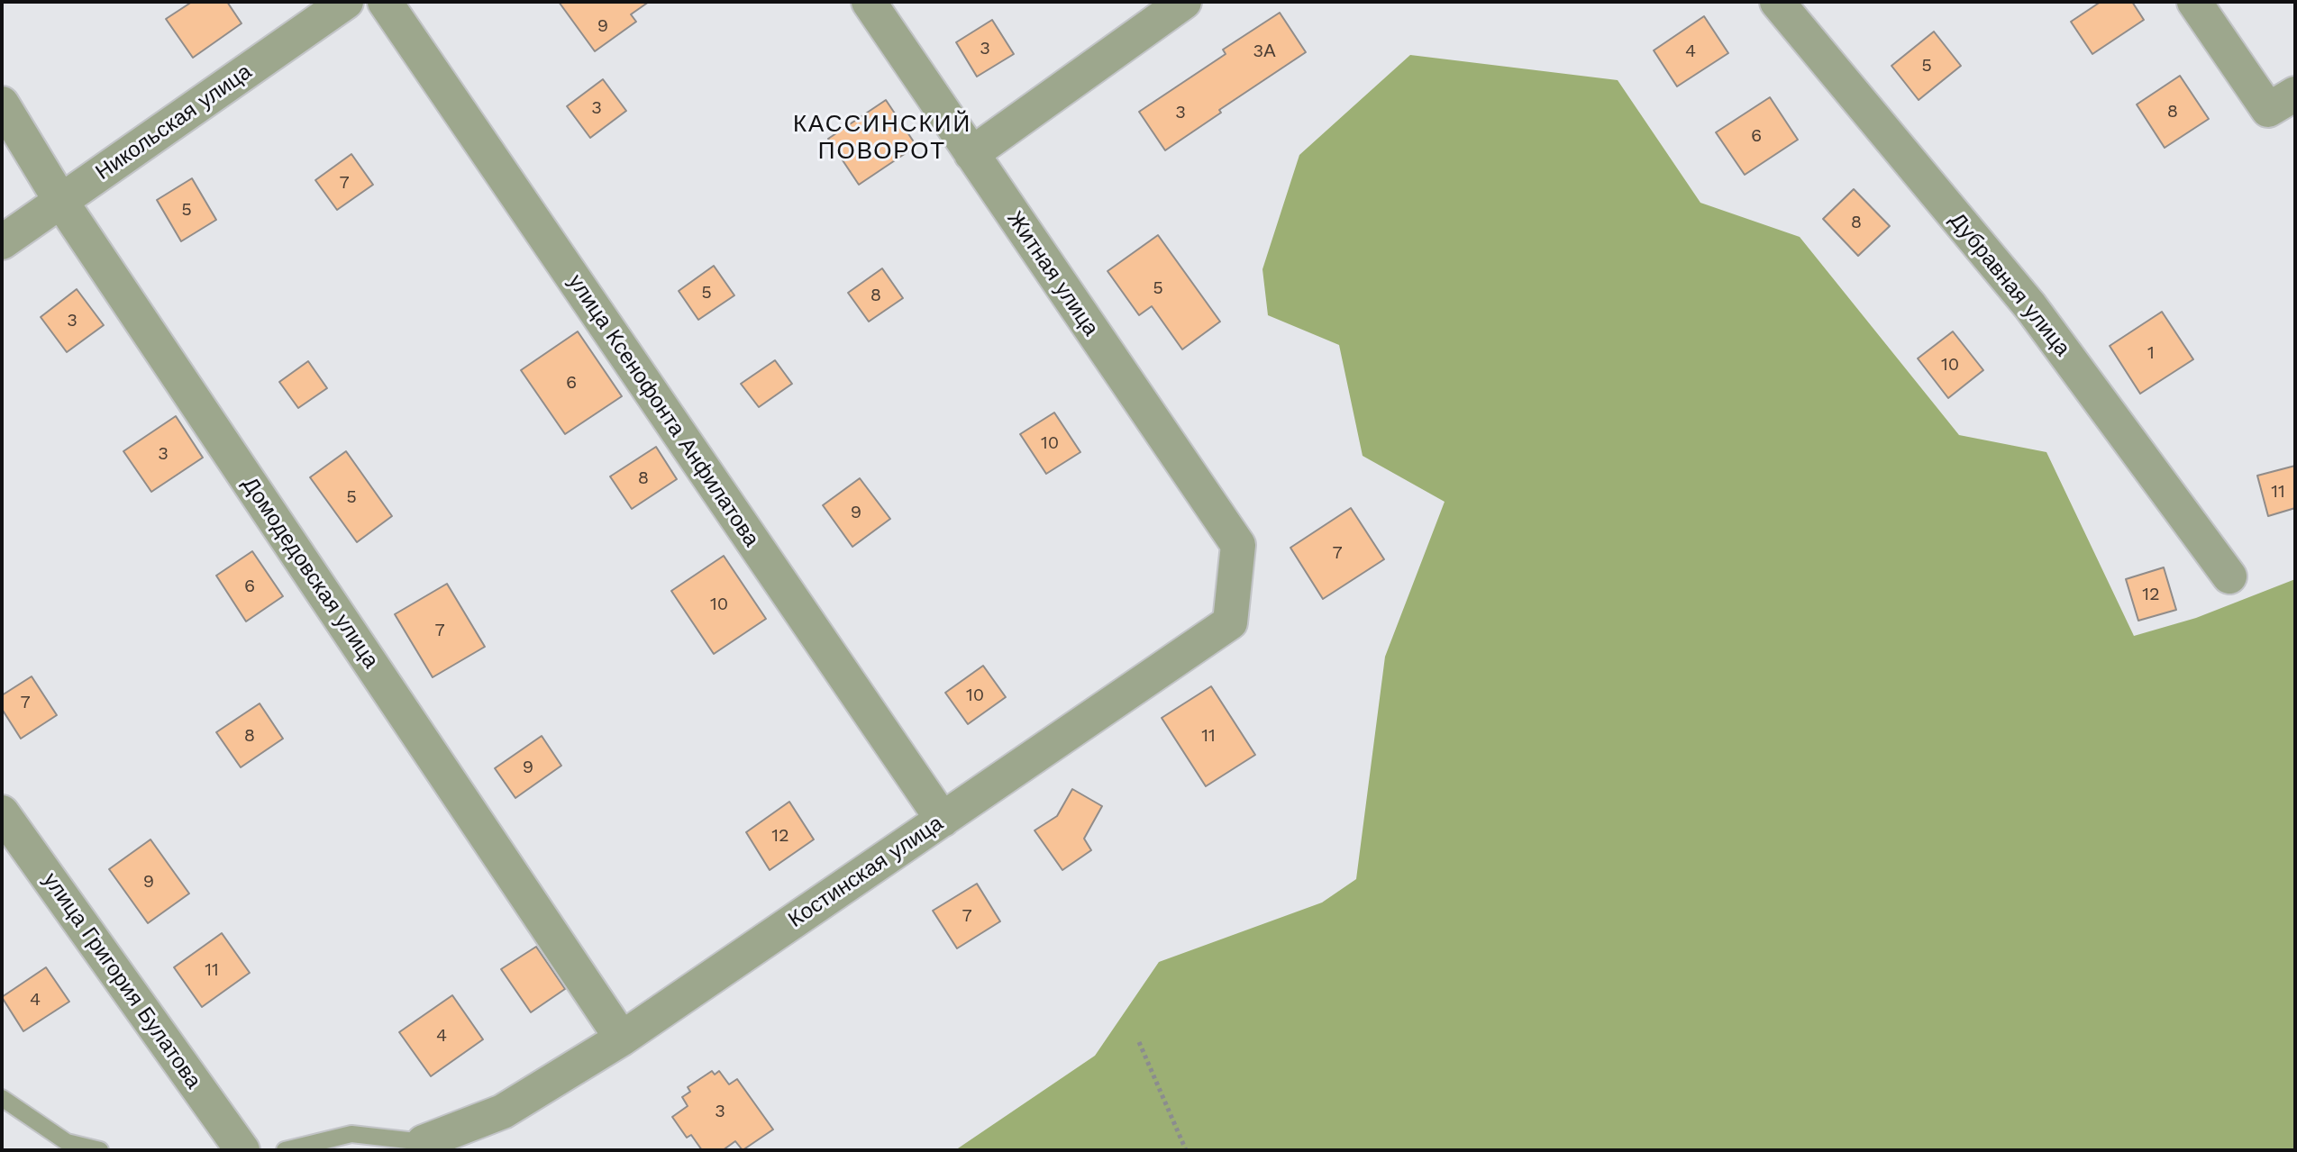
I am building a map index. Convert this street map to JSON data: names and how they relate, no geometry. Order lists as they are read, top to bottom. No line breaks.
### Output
{"streets":{"street":["Никольская улица","Житная улица","Дубравная улица","улица Ксенофонта Анфилатова","Домодедовская улица","Костинская улица","улица Григория Булатова"]},"crossings":[["Никольская улица","Домодедовская улица"],["Житная улица","Костинская улица"],["улица Ксенофонта Анфилатова","Костинская улица"],["Домодедовская улица","Костинская улица"]],"districts":["КАССИНСКИЙ ПОВОРОТ"],"house_numbers":["9","3","3А","4","5","3","8","3","6","7","5","8","5","5","8","3","1","10","6","10","3","8","11","5","9","7","6","12","10","7","10","7","8","11","9","12","9","7","11","4","4","3"]}
